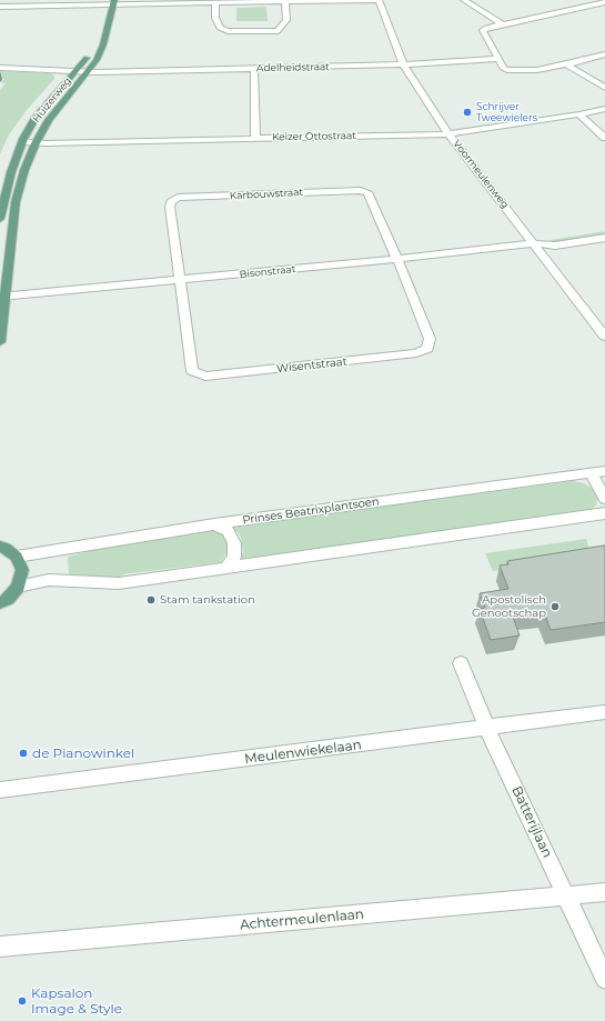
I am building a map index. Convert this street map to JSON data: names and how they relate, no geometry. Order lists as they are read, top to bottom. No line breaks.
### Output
{"streets":{"main road":["Huizerweg"],"street":["Adelheidstraat","Keizer Ottostraat","Voormeulenweg","Karbouwstraat","Bisonstraat","Wisentstraat","Prinses Beatrixplantsoen","Meulenwiekelaan","Batterijlaan","Achtermeulenlaan"]},"crossings":[["Adelheidstraat","Huizerweg"],["Adelheidstraat","Voormeulenweg"],["Huizerweg","Keizer Ottostraat"],["Huizerweg","Bisonstraat"],["Keizer Ottostraat","Voormeulenweg"],["Voormeulenweg","Bisonstraat"],["Karbouwstraat","Bisonstraat"],["Karbouwstraat","Wisentstraat"],["Bisonstraat","Wisentstraat"],["Meulenwiekelaan","Batterijlaan"],["Batterijlaan","Achtermeulenlaan"]],"places":["Schrijver Tweewielers","Stam tankstation","Apostolisch Genootschap","de Pianowinkel","Kapsalon Image & Style"]}
